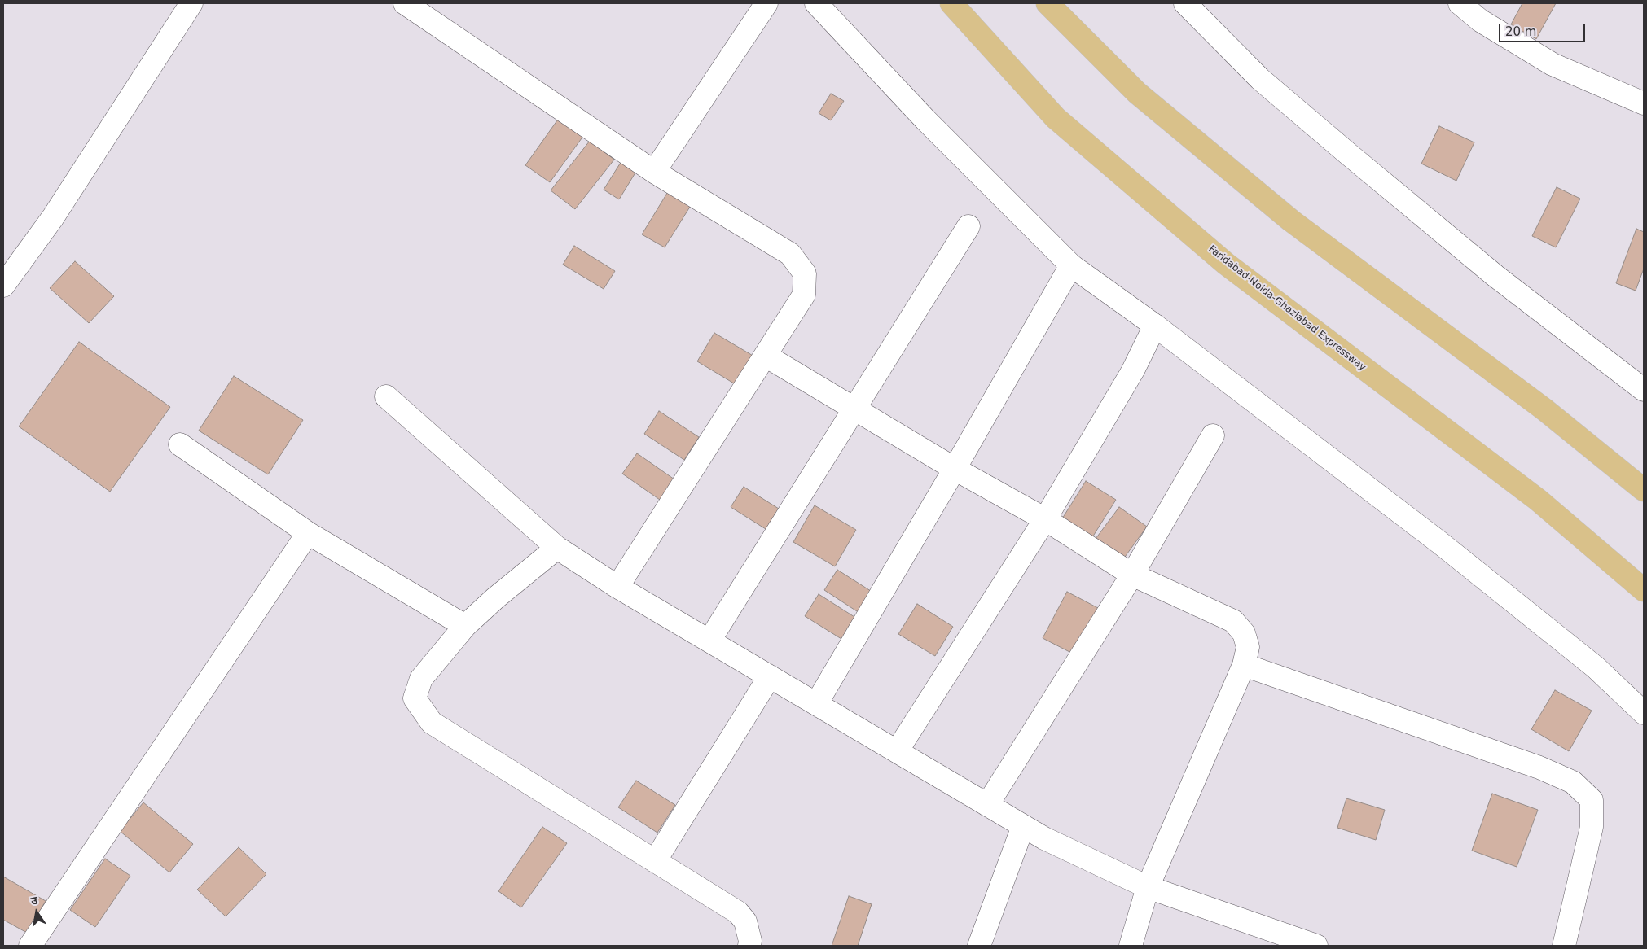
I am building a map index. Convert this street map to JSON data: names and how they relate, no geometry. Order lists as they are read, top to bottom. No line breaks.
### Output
{"streets":{"main road":["Faridabad-Noida-Ghaziabad Expressway"]},"scale_bar":"20 m","north":"top"}
